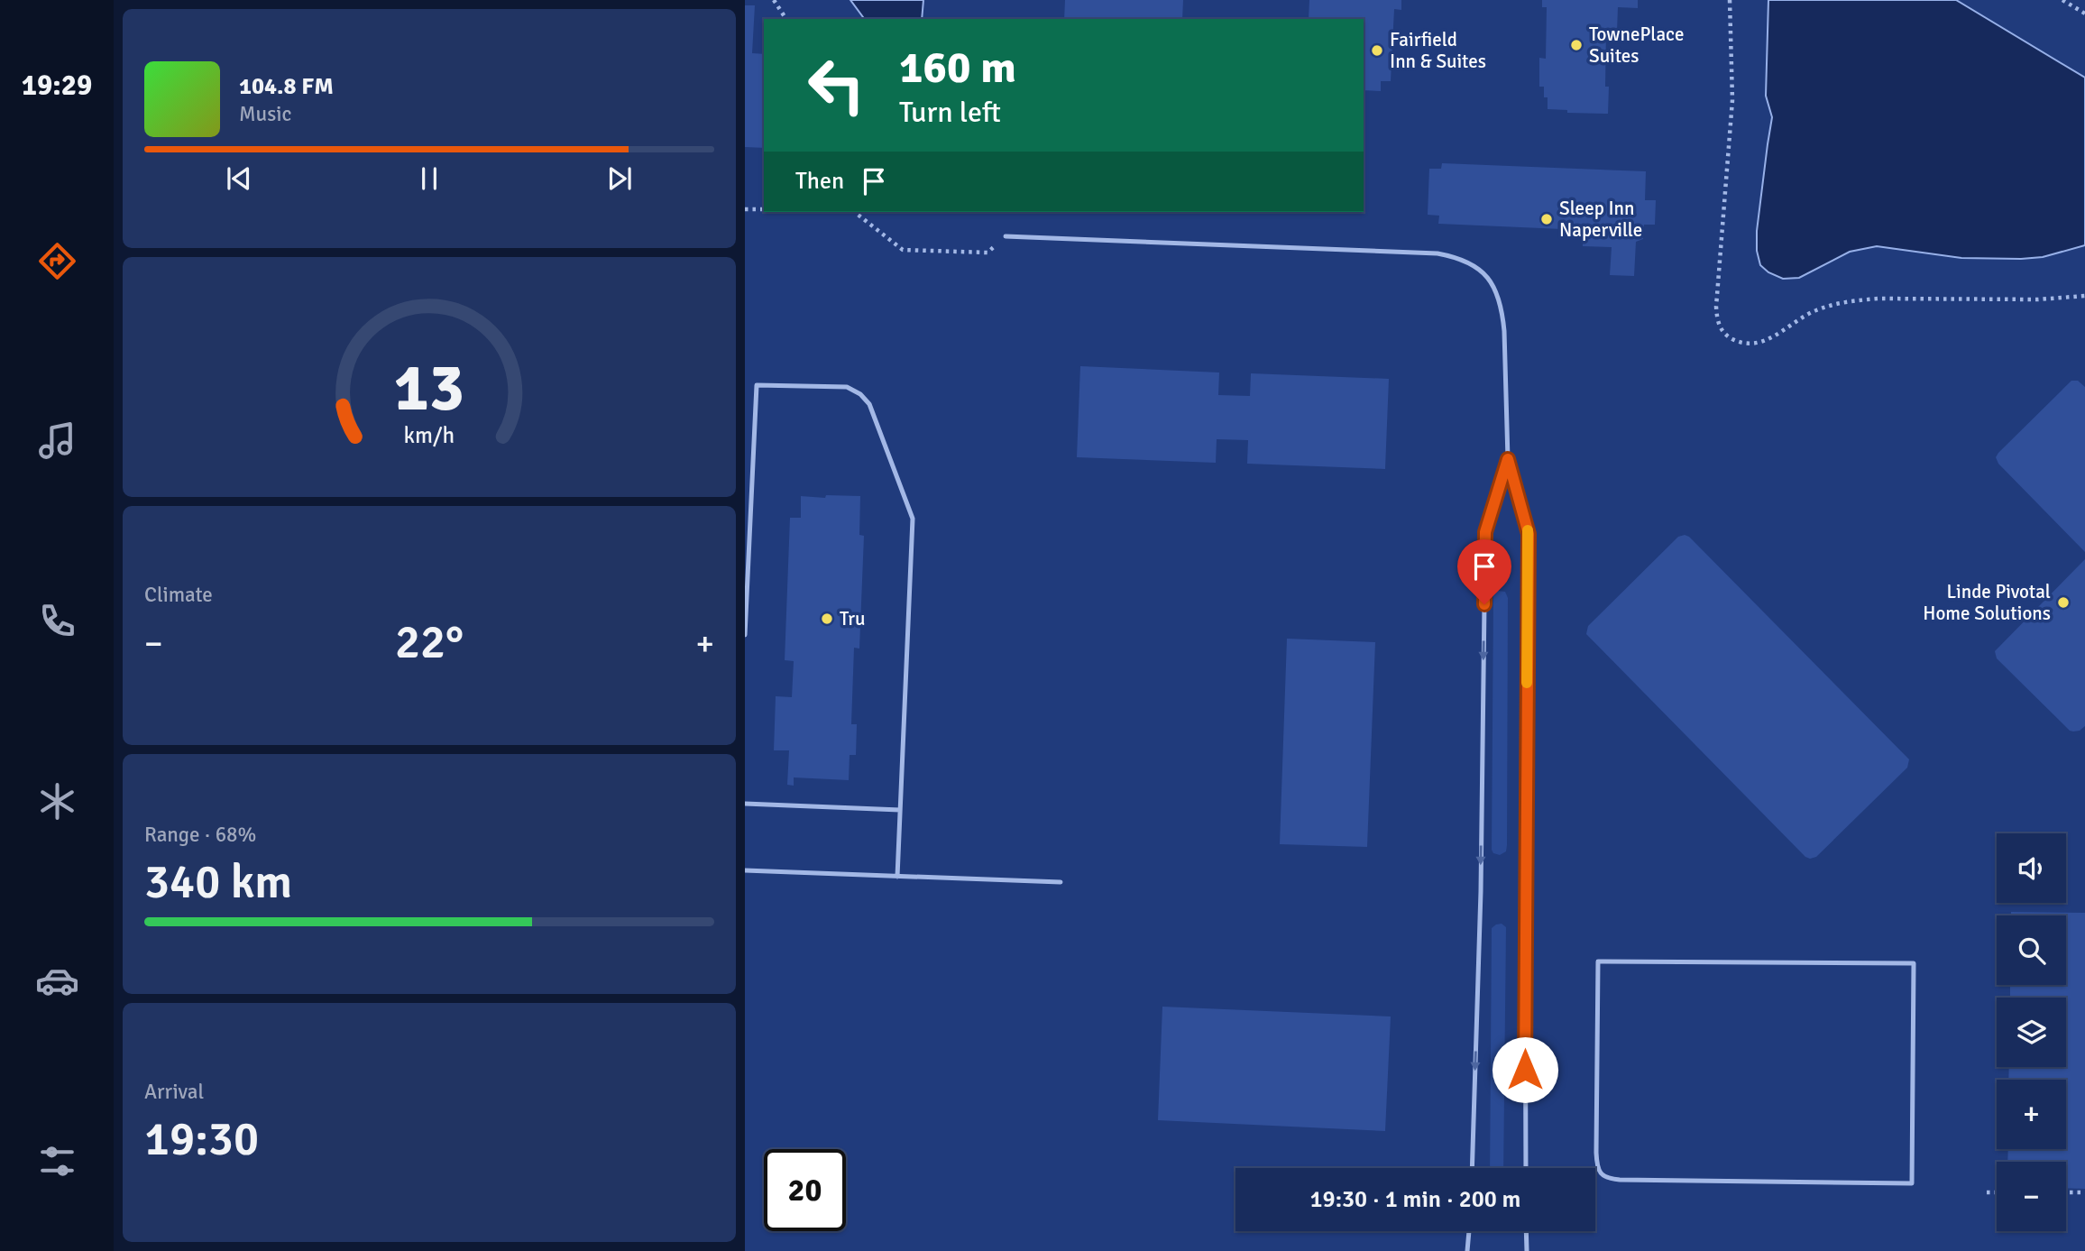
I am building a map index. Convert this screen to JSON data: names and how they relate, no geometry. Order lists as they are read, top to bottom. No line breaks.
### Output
{"places":["TownePlace Suites","Fairfield Inn & Suites","Sleep Inn Naperville","Linde Pivotal Home Solutions","Tru"],"page":{"tabs":"19:29","turn":["160 m","Turn left"],"song":["104.8 FM","Music"],"then":"Then","tile":["Climate",["Range · 68%","340 km"],["Arrival","19:30"]],"heat":["−","22°","+"],"map_buttons":["+","−"],"limit":"20","trip":"19:30 · 1 min · 200 m","gauge":["13","km/h"]}}
